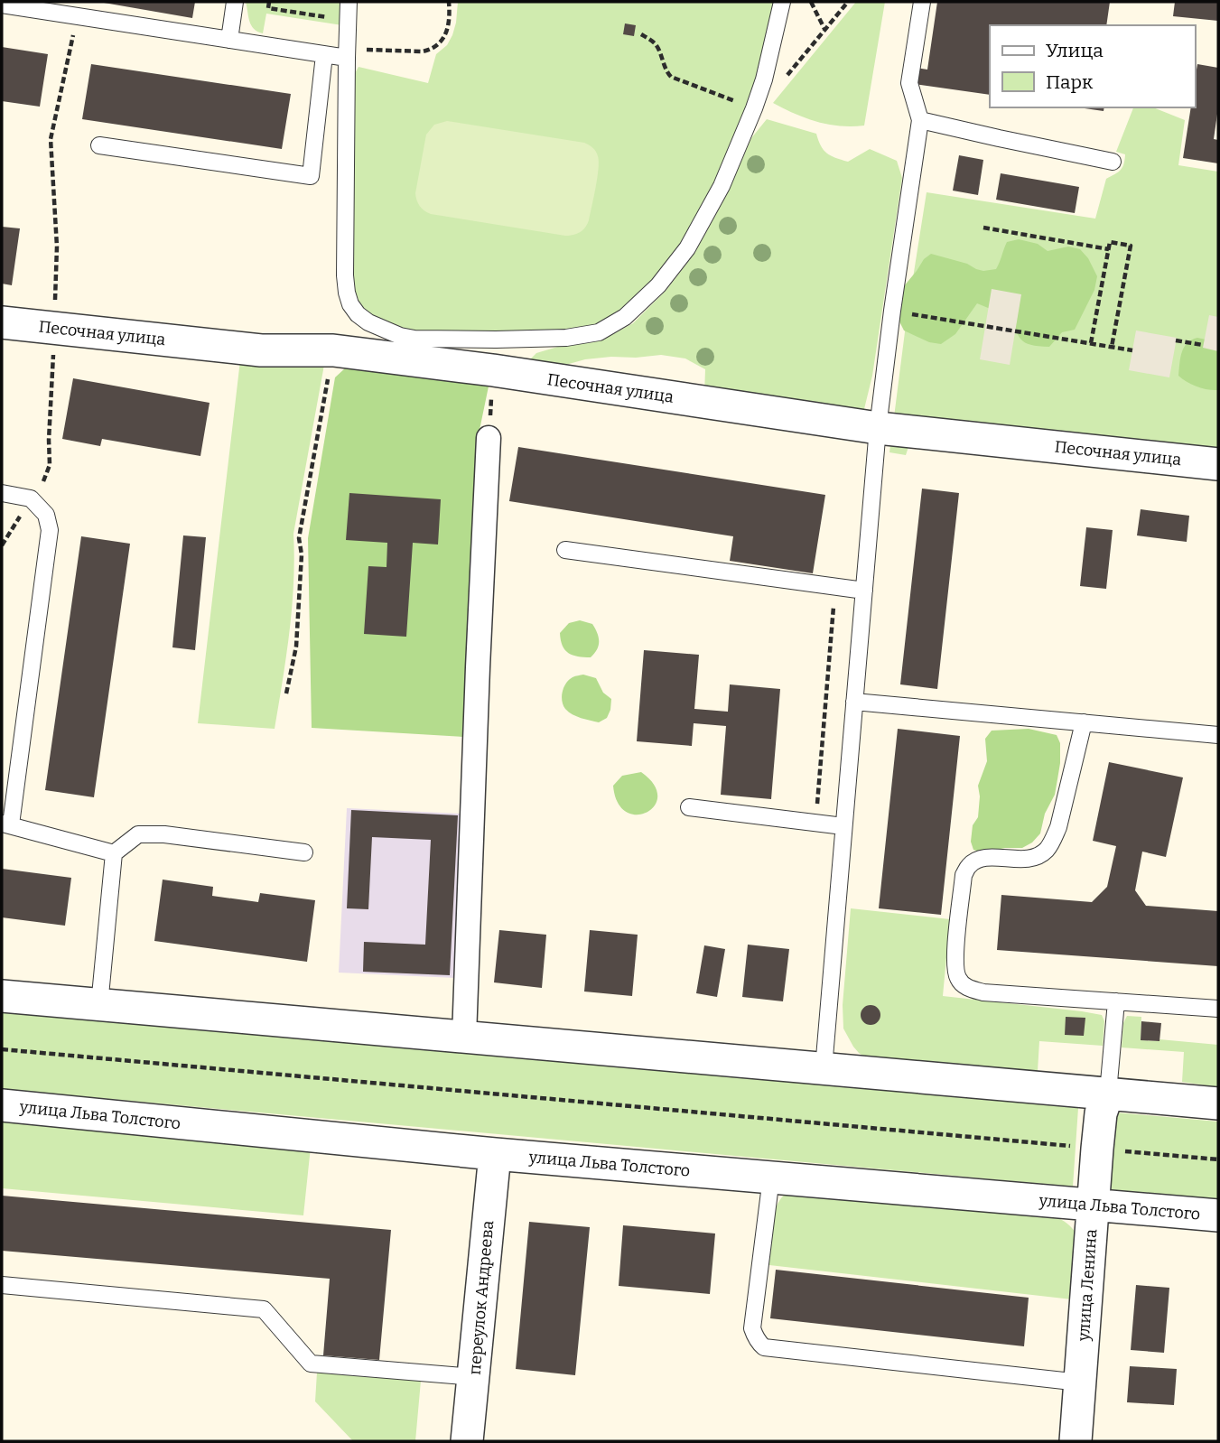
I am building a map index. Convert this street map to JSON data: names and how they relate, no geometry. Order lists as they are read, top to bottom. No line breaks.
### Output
{"streets":{"street":["Песочная улица","улица Льва Толстого","улица Ленина","переулок Андреева"]},"crossings":[["улица Льва Толстого","улица Ленина"],["улица Льва Толстого","переулок Андреева"]],"legend":["Улица","Парк"]}
